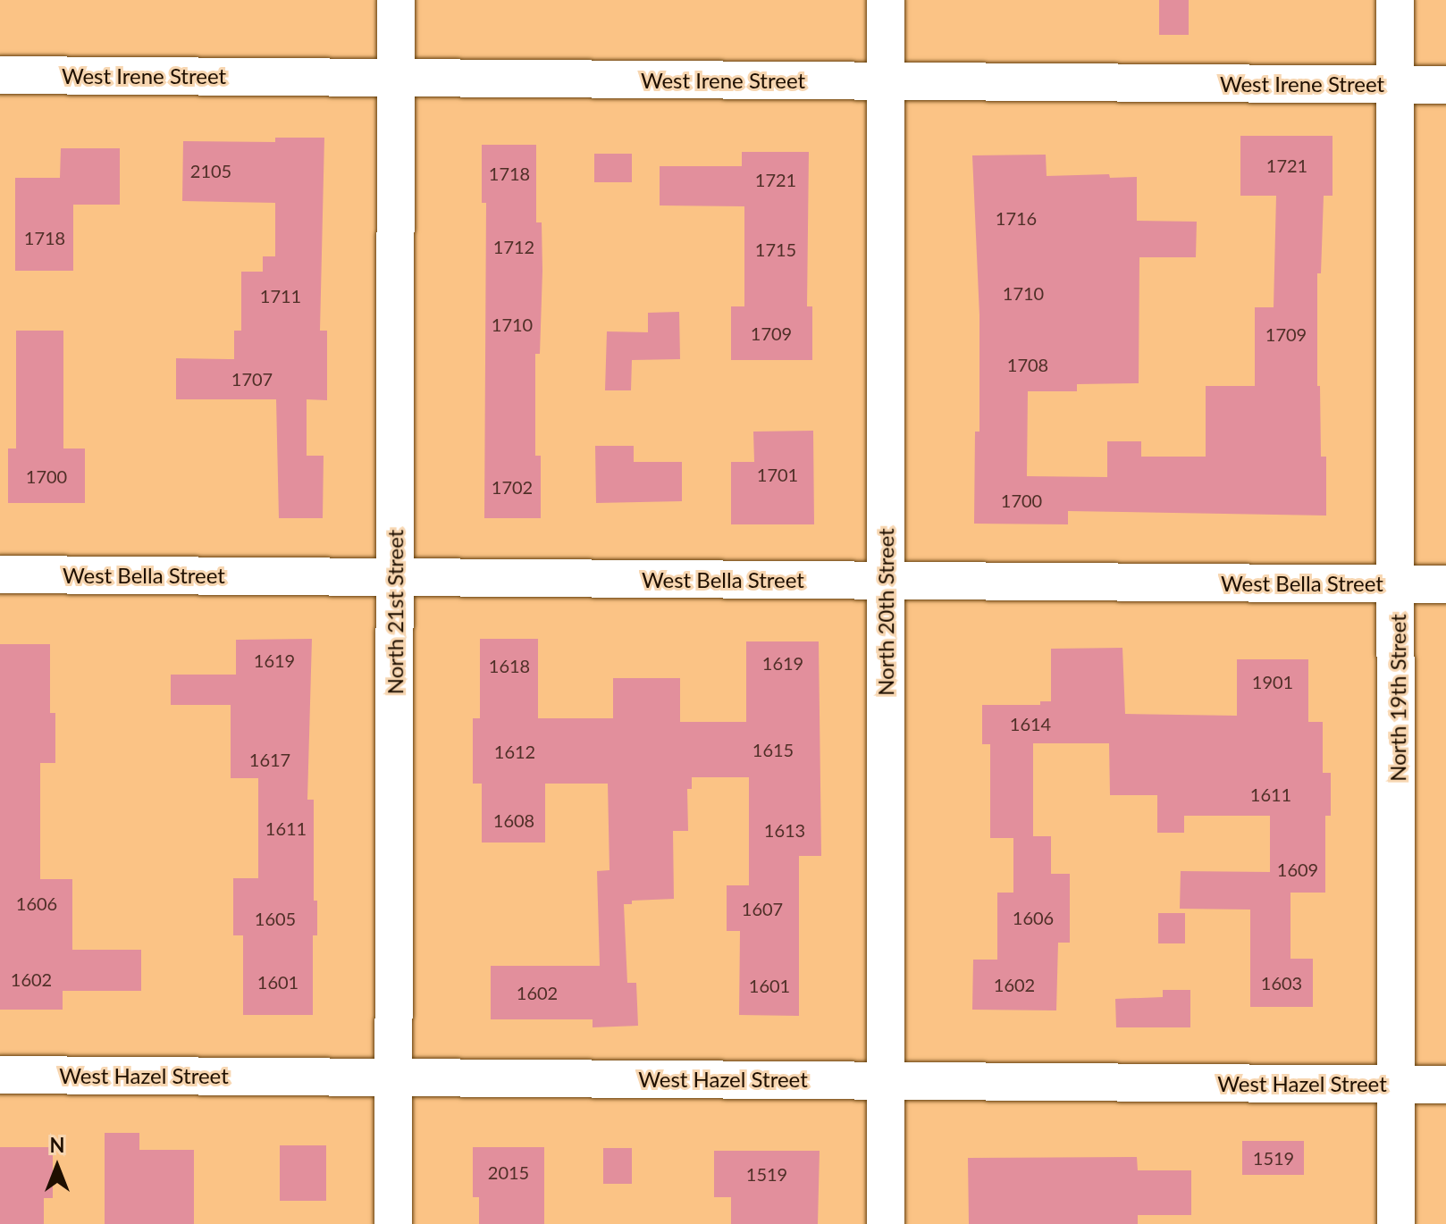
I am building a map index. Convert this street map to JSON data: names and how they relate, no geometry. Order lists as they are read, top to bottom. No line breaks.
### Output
{"streets":{"street":["West Irene Street","West Bella Street","North 21st Street","North 20th Street","North 19th Street","West Hazel Street"]},"crossings":[["West Irene Street","North 21st Street"],["West Irene Street","North 20th Street"],["West Irene Street","North 19th Street"],["West Bella Street","North 21st Street"],["West Bella Street","North 20th Street"],["West Bella Street","North 19th Street"],["North 21st Street","West Hazel Street"],["North 20th Street","West Hazel Street"],["North 19th Street","West Hazel Street"]],"house_numbers":["1721","2105","1718","1721","1716","1718","1712","1715","1710","1711","1710","1709","1709","1708","1707","1701","1700","1702","1700","1619","1619","1618","1901","1614","1615","1612","1617","1611","1608","1611","1613","1609","1606","1607","1606","1605","1602","1601","1603","1602","1601","1602","1519","2015","1519"],"north":"top"}
